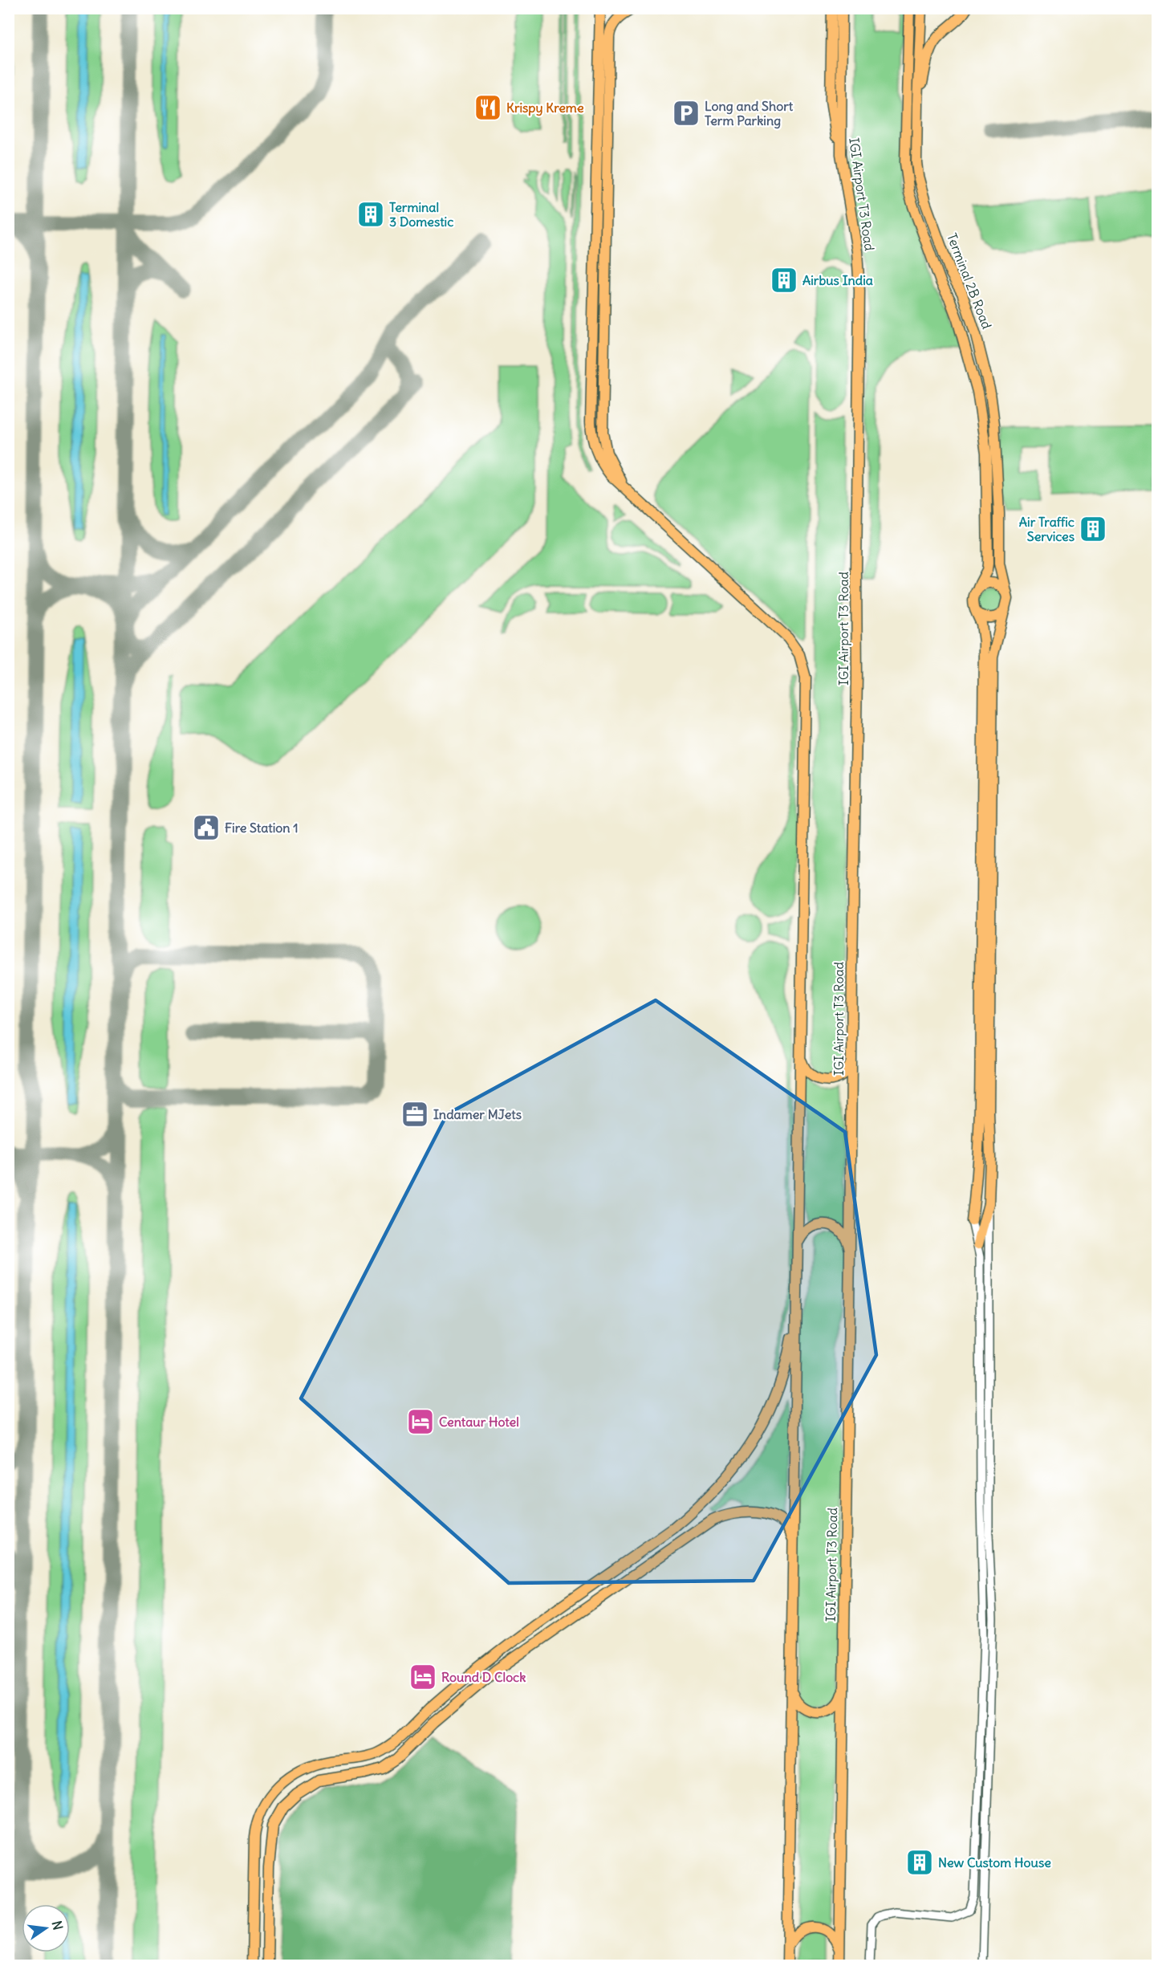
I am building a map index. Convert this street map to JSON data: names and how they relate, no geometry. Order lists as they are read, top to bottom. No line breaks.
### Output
{"streets":{"main road":["IGI Airport T3 Road","Terminal 2B Road"]},"places":{"restaurant":["Krispy Kreme"],"parking":["Long and Short Term Parking"],"building":["Terminal 3 Domestic","Airbus India","Air Traffic Services","New Custom House"],"public building":["Fire Station 1"],"office":["Indamer MJets"],"hotel":["Centaur Hotel","Round D Clock"]},"north":"right"}
